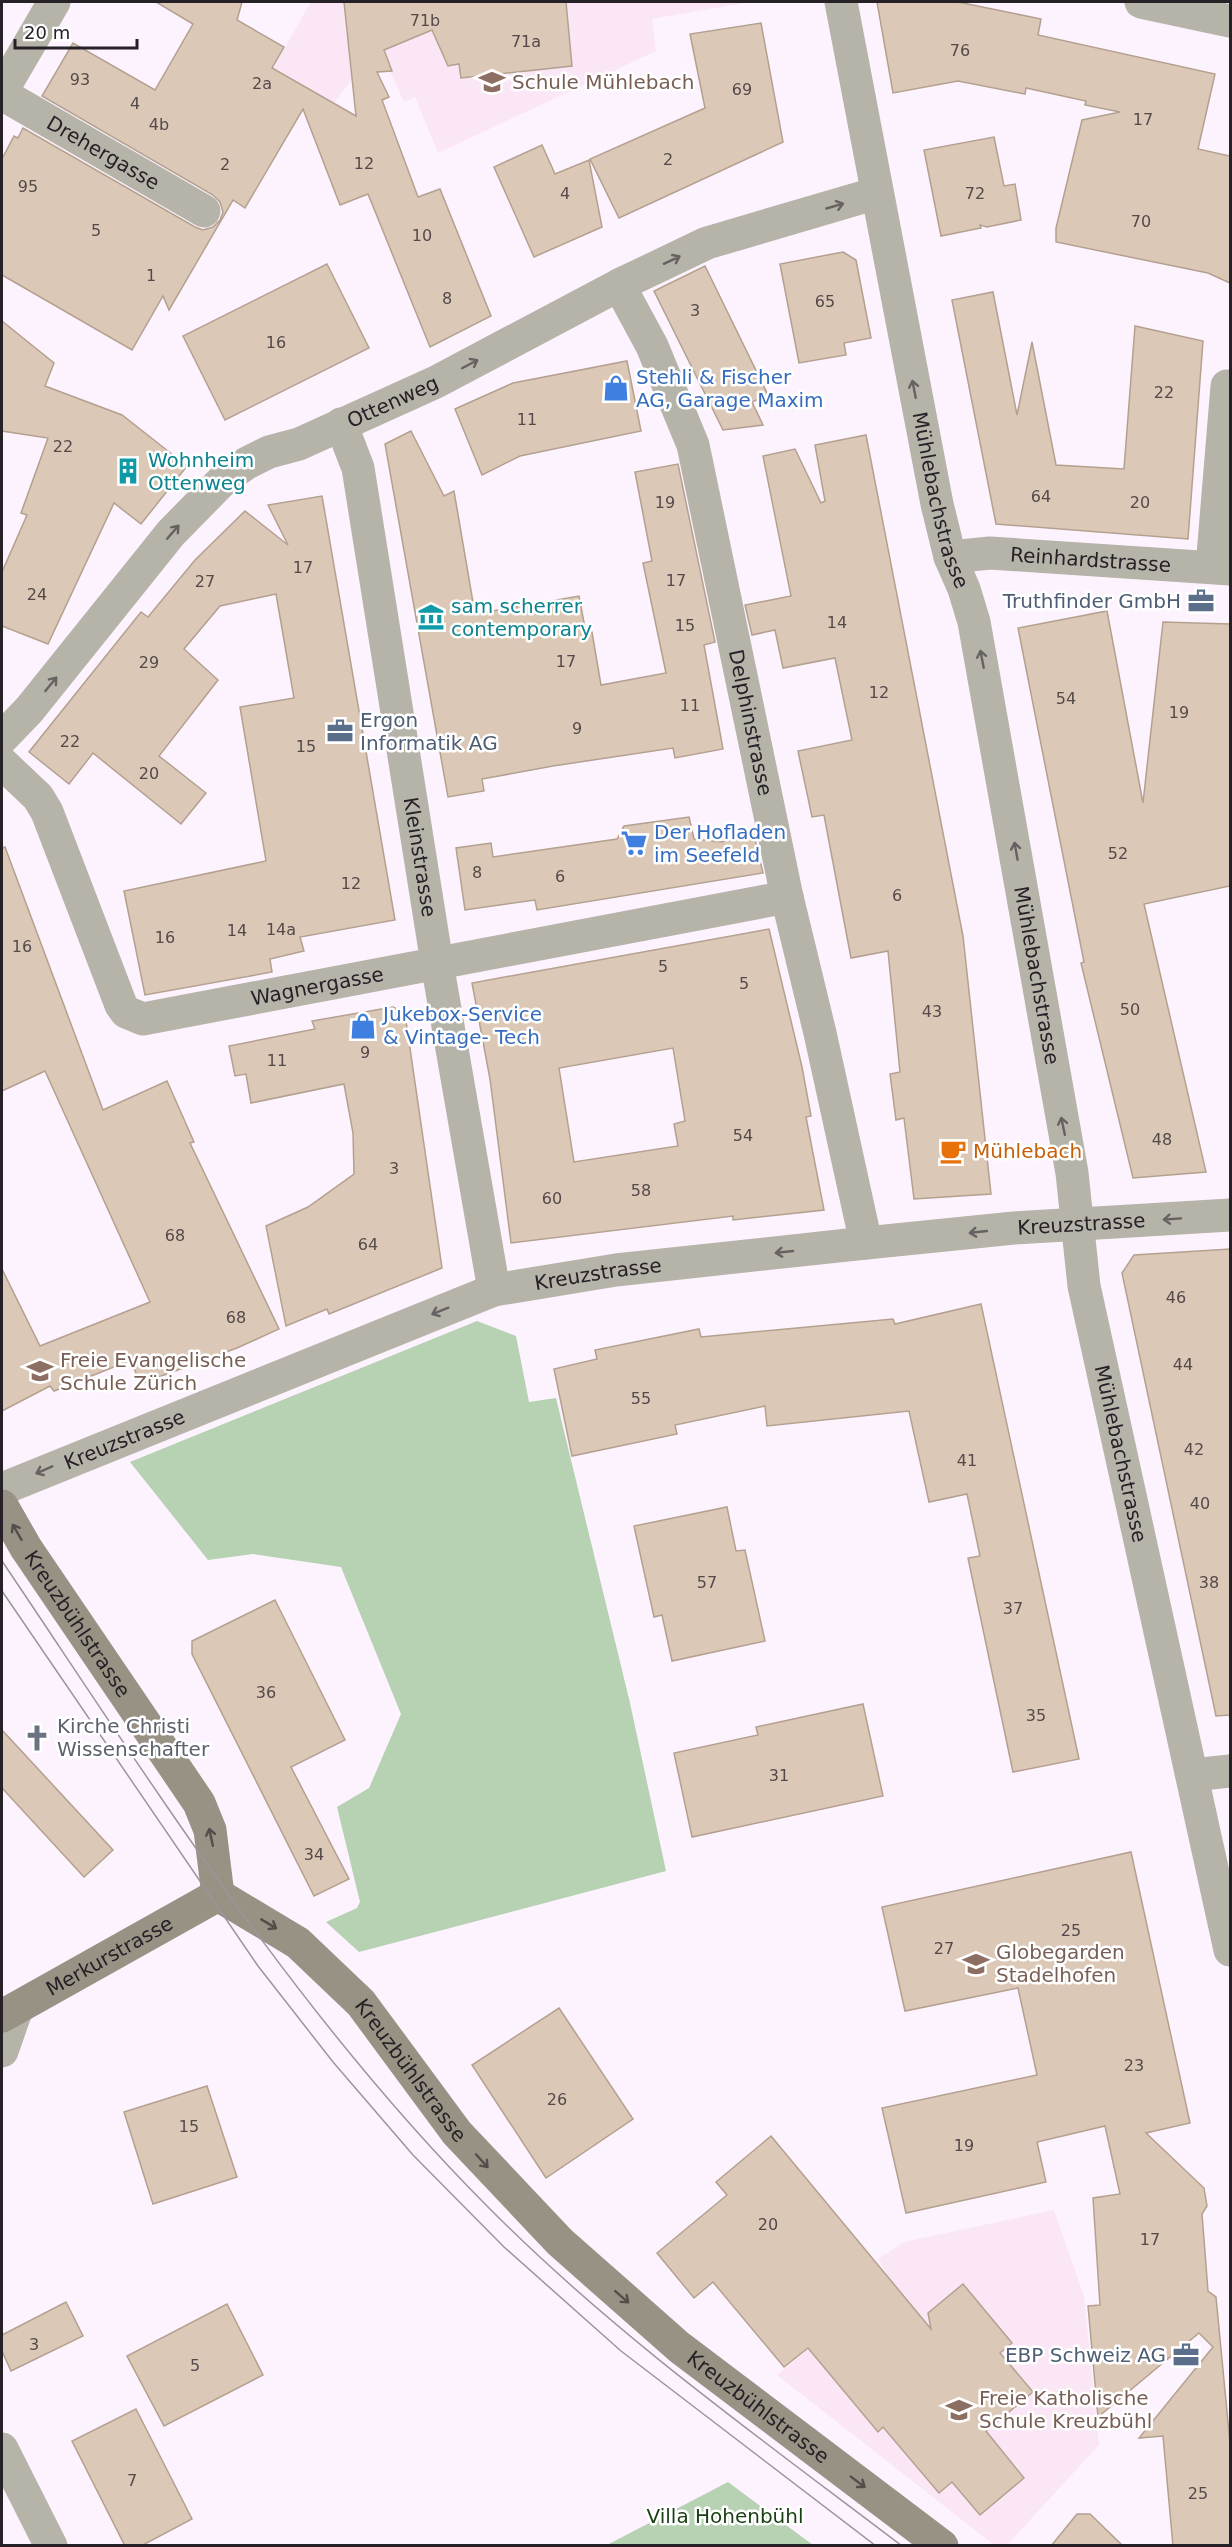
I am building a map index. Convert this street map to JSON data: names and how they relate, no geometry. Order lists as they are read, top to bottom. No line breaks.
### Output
{"streets":{"main road":["Kreuzbühlstrasse","Merkurstrasse"],"street":["Drehergasse","Ottenweg","Mühlebachstrasse","Reinhardstrasse","Delphinstrasse","Kleinstrasse","Wagnergasse","Kreuzstrasse"]},"crossings":[["Ottenweg","Mühlebachstrasse"],["Ottenweg","Delphinstrasse"],["Ottenweg","Kleinstrasse"],["Mühlebachstrasse","Reinhardstrasse"],["Mühlebachstrasse","Kreuzstrasse"],["Delphinstrasse","Wagnergasse"],["Delphinstrasse","Kreuzstrasse"],["Kleinstrasse","Wagnergasse"],["Kleinstrasse","Kreuzstrasse"],["Kreuzbühlstrasse","Merkurstrasse"]],"one_way":["Ottenweg","Mühlebachstrasse","Kreuzstrasse"],"parks":["Villa Hohenbühl"],"places":{"school or university":["Schule Mühlebach","Freie Evangelische Schule Zürich","Globegarden Stadelhofen","Freie Katholische Schule Kreuzbühl"],"shop":["Stehli & Fischer AG, Garage Maxim","Jukebox-Service & Vintage- Tech"],"building":["Wohnheim Ottenweg"],"office":["Truthfinder GmbH","Ergon Informatik AG","EBP Schweiz AG"],"museum":["sam scherrer contemporary"],"supermarket":["Der Hofladen im Seefeld"],"cafe":["Mühlebach"],"church":["Kirche Christi Wissenschafter"]},"house_numbers":["71b","71a","76","93","2a","69","4","17","4b","2","12","2","95","4","72","70","5","10","1","8","65","3","16","22","11","22","64","19","20","17","17","27","24","14","15","17","29","12","54","11","19","9","22","15","20","52","8","6","12","6","14a","14","16","16","5","5","50","43","9","11","54","48","3","58","60","68","64","46","68","44","55","42","41","40","57","38","37","36","35","31","34","25","27","23","26","15","19","20","17","3","5","7","25"],"scale_bar":"20 m"}
